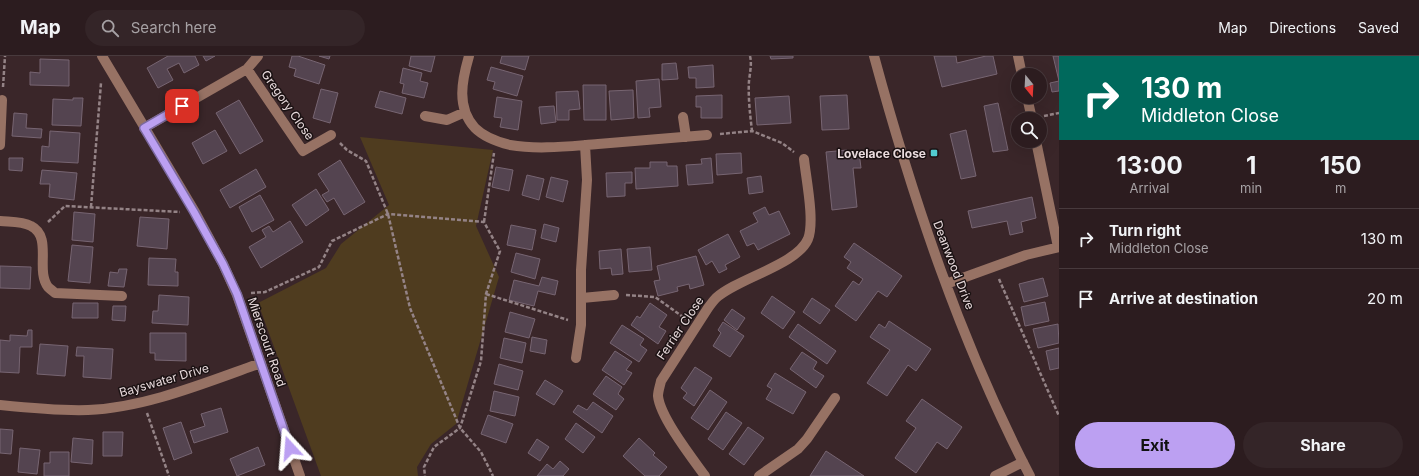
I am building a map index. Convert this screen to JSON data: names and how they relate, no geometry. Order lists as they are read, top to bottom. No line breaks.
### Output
{"streets":{"street":["Gregory Close","Deanwood Drive","Ferrier Close","Mierscourt Road","Bayswater Drive"]},"crossings":[["Mierscourt Road","Bayswater Drive"]],"places":{"transit":["Lovelace Close"]},"north":"bottom","page":{"header":"Map","search":"Search here","nav":["Map","Directions","Saved"],"turn":["130 m","Middleton Close"],"eta":["13:00","Arrival","1","min","150","m"],"list":[{"name":"Turn right","note":"Middleton Close","value":"130 m"},{"name":"Arrive at destination","value":"20 m"}],"buttons":["Exit","Share"]}}
